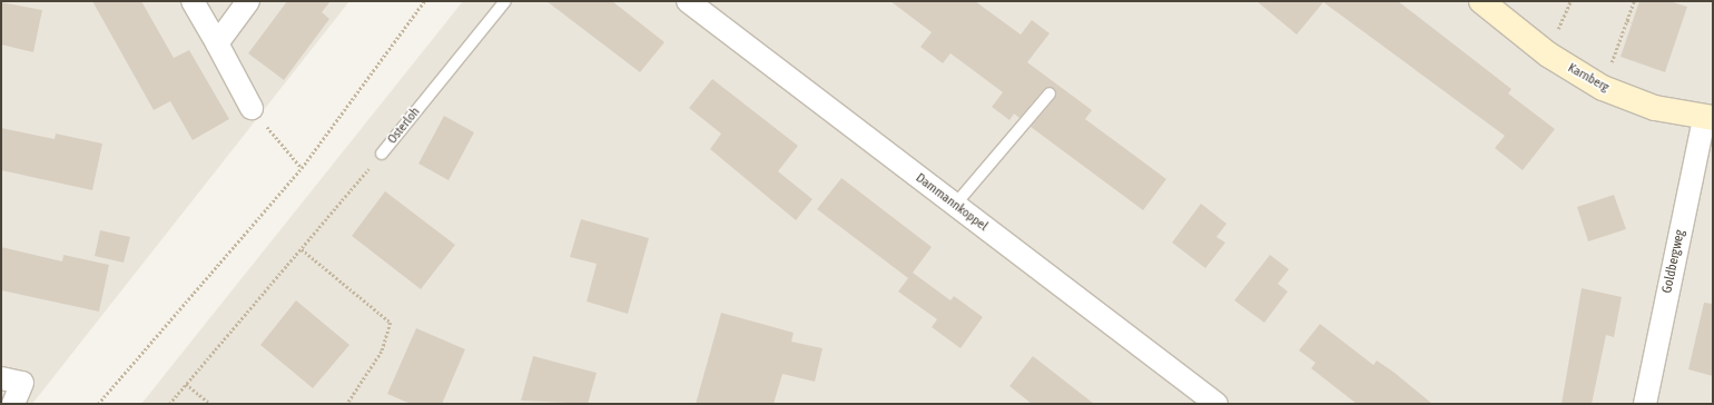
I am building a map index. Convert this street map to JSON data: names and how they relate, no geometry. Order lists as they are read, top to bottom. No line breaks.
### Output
{"streets":{"street":["Karnberg","Dammannkoppel","Goldbergweg"],"lane":["Osterloh"]},"crossings":[["Karnberg","Goldbergweg"]]}
